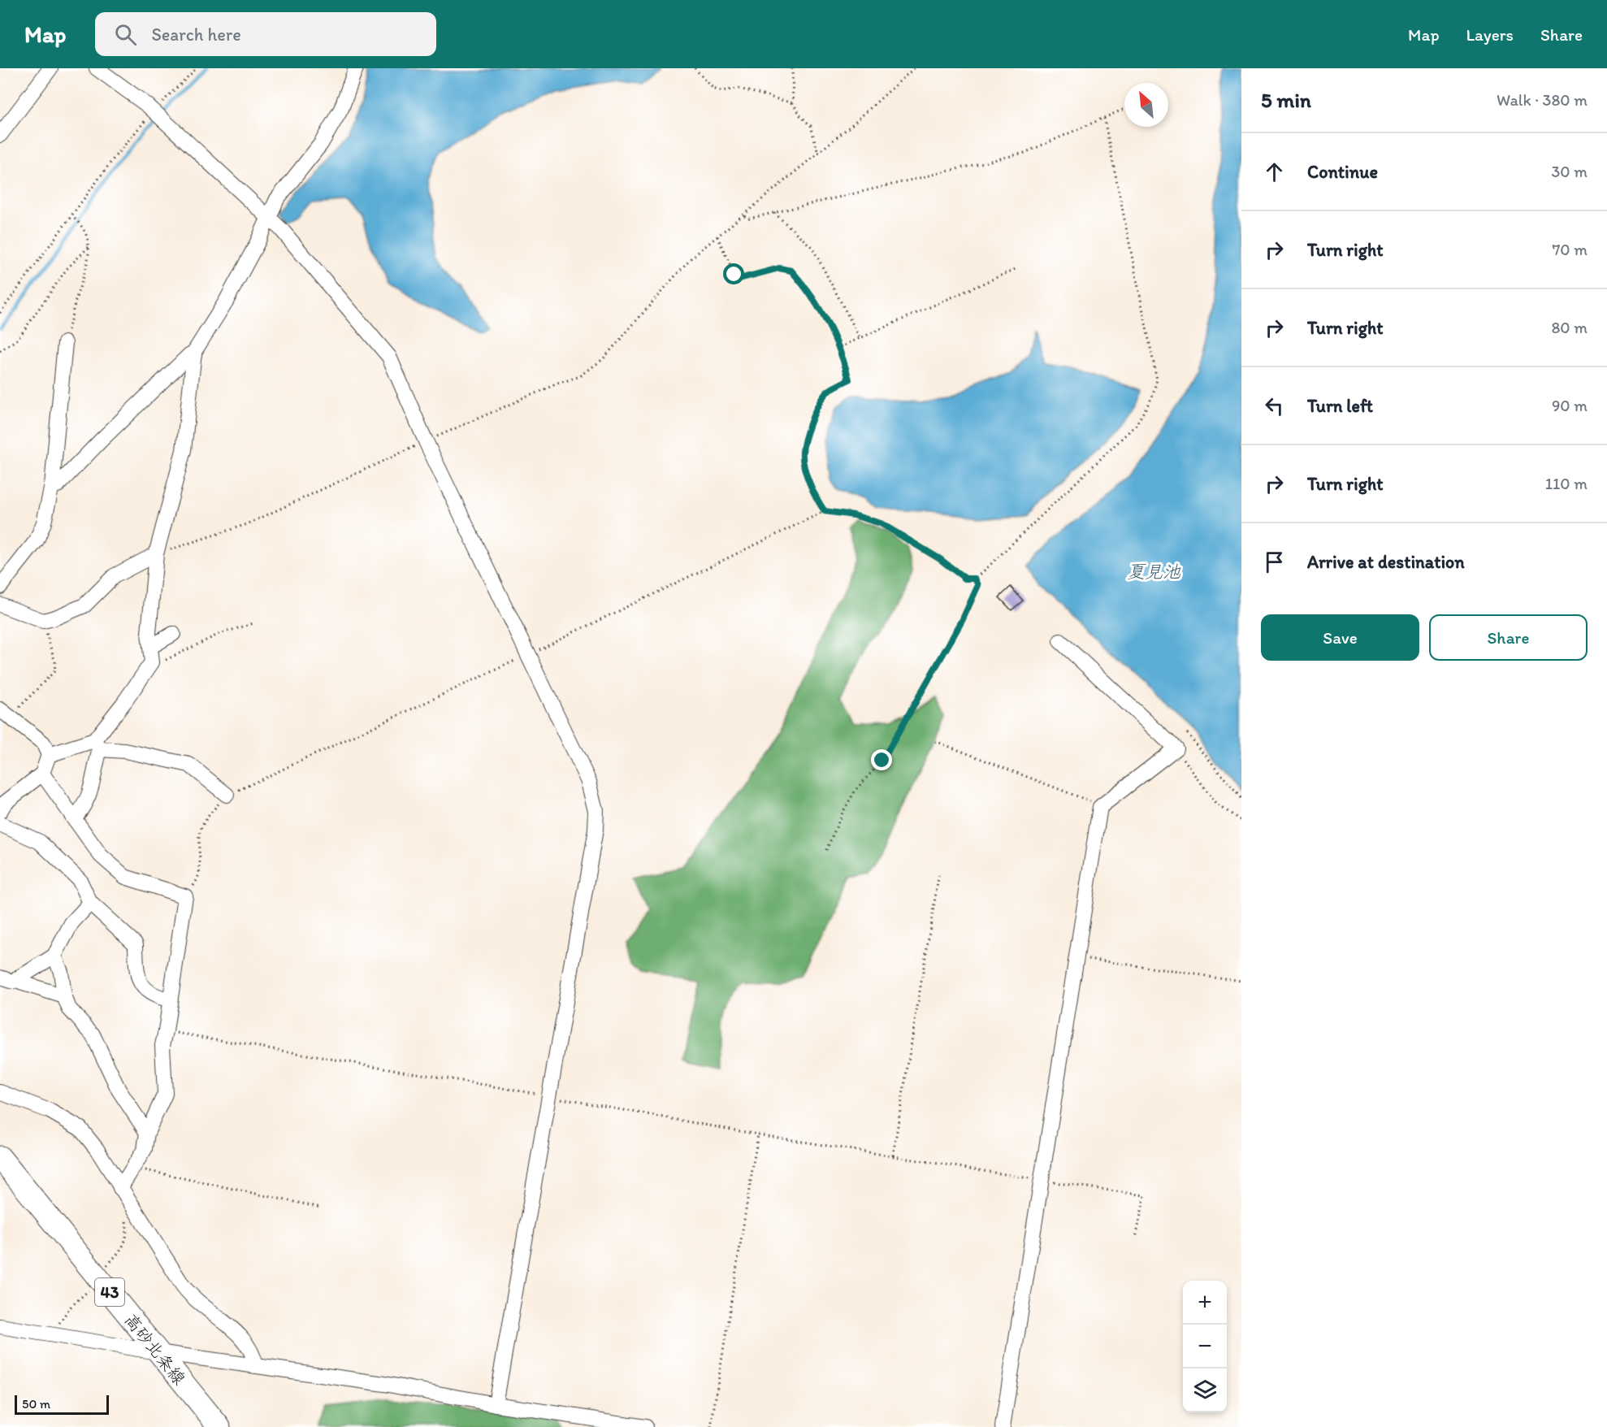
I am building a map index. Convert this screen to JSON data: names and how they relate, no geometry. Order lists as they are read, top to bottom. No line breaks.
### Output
{"streets":{"main road":["43","高砂北条線"]},"water":["夏見池"],"scale_bar":"50 m","north":"top left","page":{"header":"Map","search":"Search here","nav":["Map","Layers","Share"],"heading":["5 min","Walk · 380 m"],"list":[["Continue","30 m"],["Turn right","70 m"],["Turn right","80 m"],["Turn left","90 m"],["Turn right","110 m"],"Arrive at destination"],"buttons":["Save","Share"],"map_buttons":["+","−"],"scale":"50 m"}}
